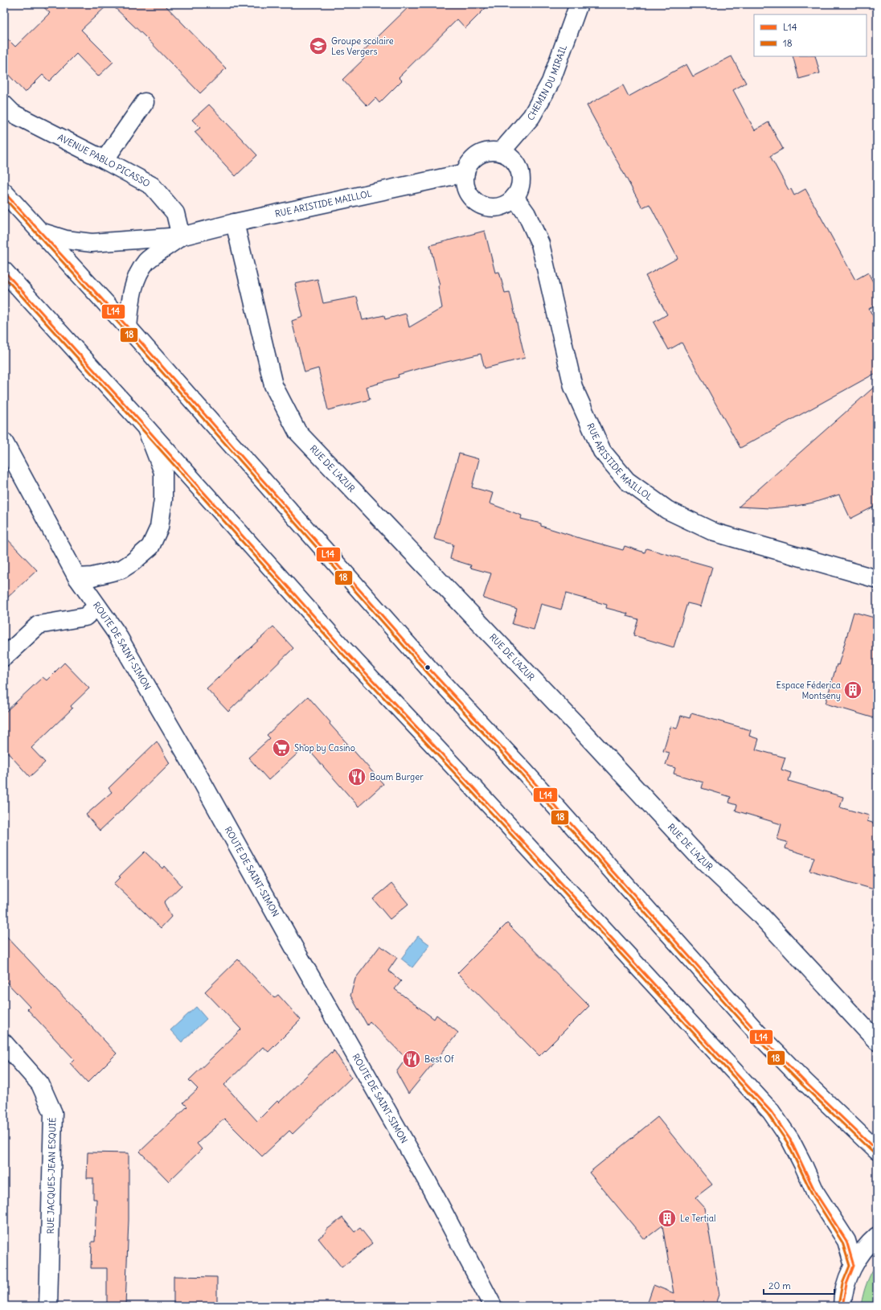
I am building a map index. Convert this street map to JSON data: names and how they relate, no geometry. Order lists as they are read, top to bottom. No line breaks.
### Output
{"streets":{"street":["CHEMIN DU MIRAIL","AVENUE PABLO PICASSO","RUE ARISTIDE MAILLOL","RUE DE L'AZUR","ROUTE DE SAINT-SIMON","RUE JACQUES-JEAN ESQUIÉ"]},"crossings":[["CHEMIN DU MIRAIL","RUE ARISTIDE MAILLOL"],["AVENUE PABLO PICASSO","RUE ARISTIDE MAILLOL"],["RUE ARISTIDE MAILLOL","RUE DE L'AZUR"]],"places":{"school or university":["Groupe scolaire Les Vergers"],"building":["Espace Féderica Montseny","Le Tertial"],"supermarket":["Shop by Casino"],"restaurant":["Boum Burger","Best Of"]},"lines":["transit line L14","transit line 18"],"legend":["L14","18"],"scale_bar":"20 m"}
